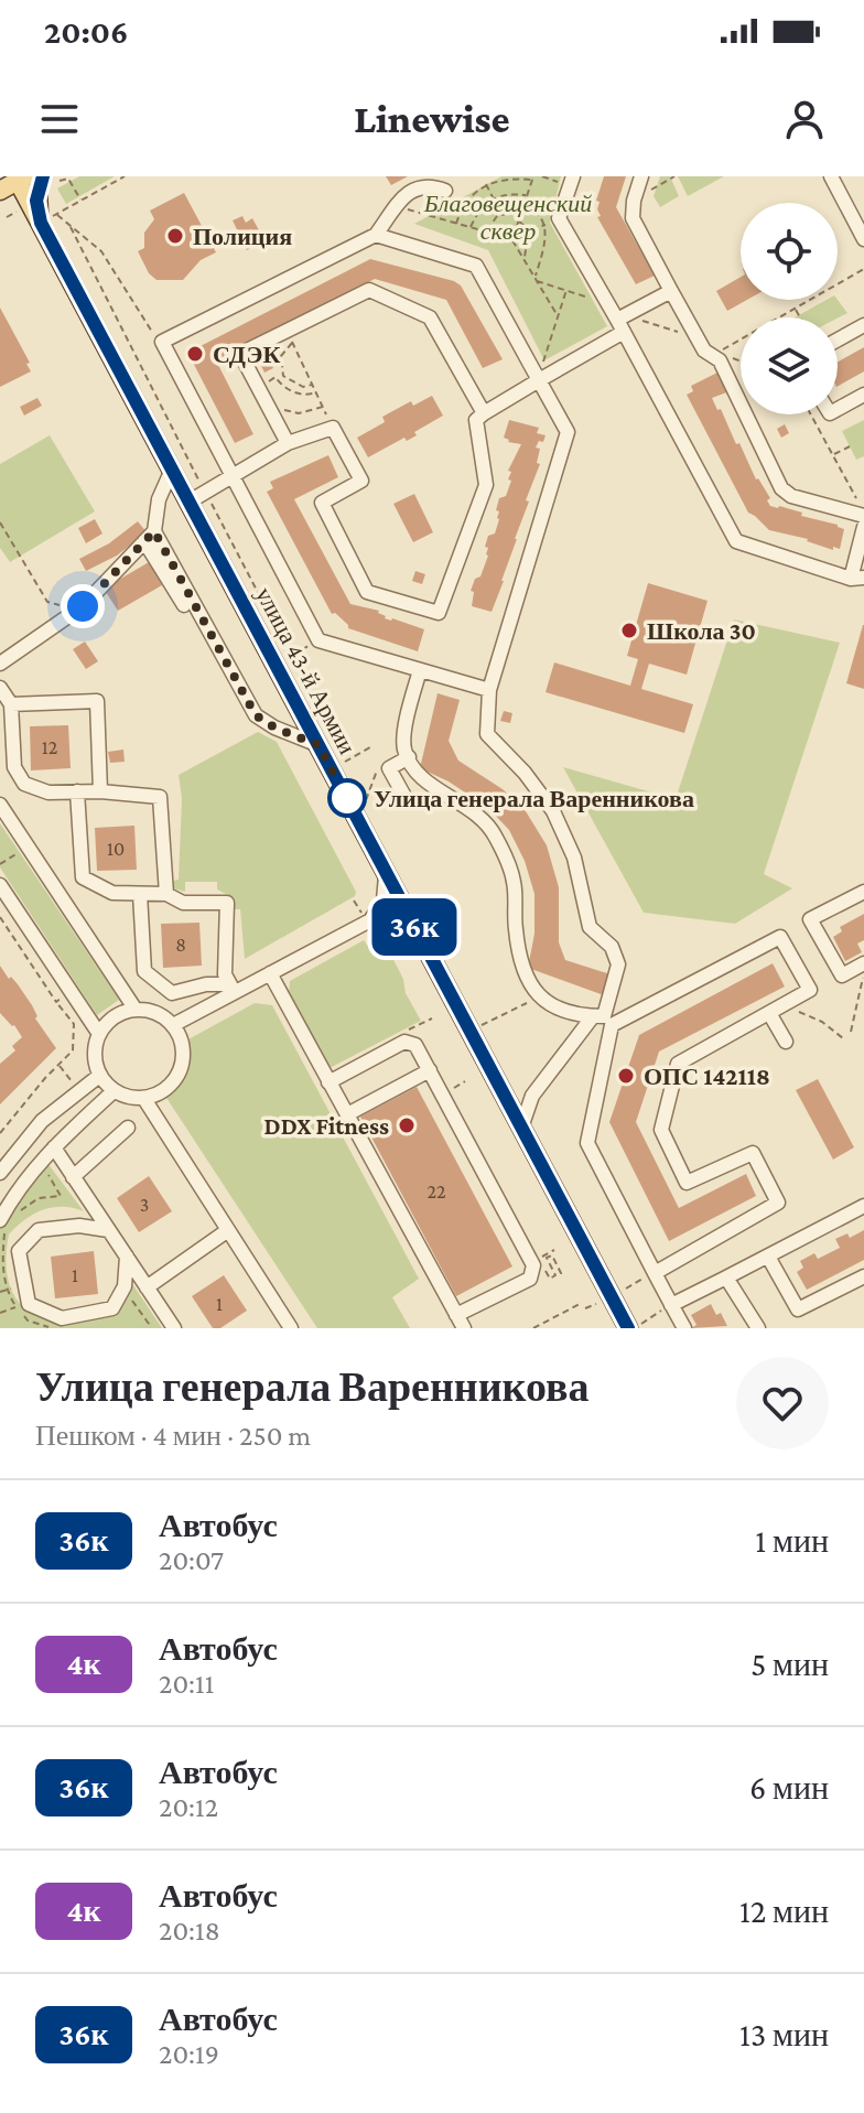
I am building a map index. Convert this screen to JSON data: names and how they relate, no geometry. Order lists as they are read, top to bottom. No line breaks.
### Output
{"streets":{"main road":["улица 43-й Армии"]},"parks":["Благовещенский сквер"],"places":["Полиция","СДЭК","Школа 30","Улица генерала Варенникова","ОПС 142118","DDX Fitness"],"lines":["bus line 36к"],"house_numbers":["12","10","8","22","3","1","1"],"page":{"status":"20:06","header":"Linewise","on_map":"36к","heading":["Улица генерала Варенникова","Пешком · 4 мин · 250 m"],"list":[{"mark":"36к","name":"Автобус","note":"20:07","value":"1 мин"},{"mark":"4к","name":"Автобус","note":"20:11","value":"5 мин"},{"mark":"36к","name":"Автобус","note":"20:12","value":"6 мин"},{"mark":"4к","name":"Автобус","note":"20:18","value":"12 мин"},{"mark":"36к","name":"Автобус","note":"20:19","value":"13 мин"}]}}
